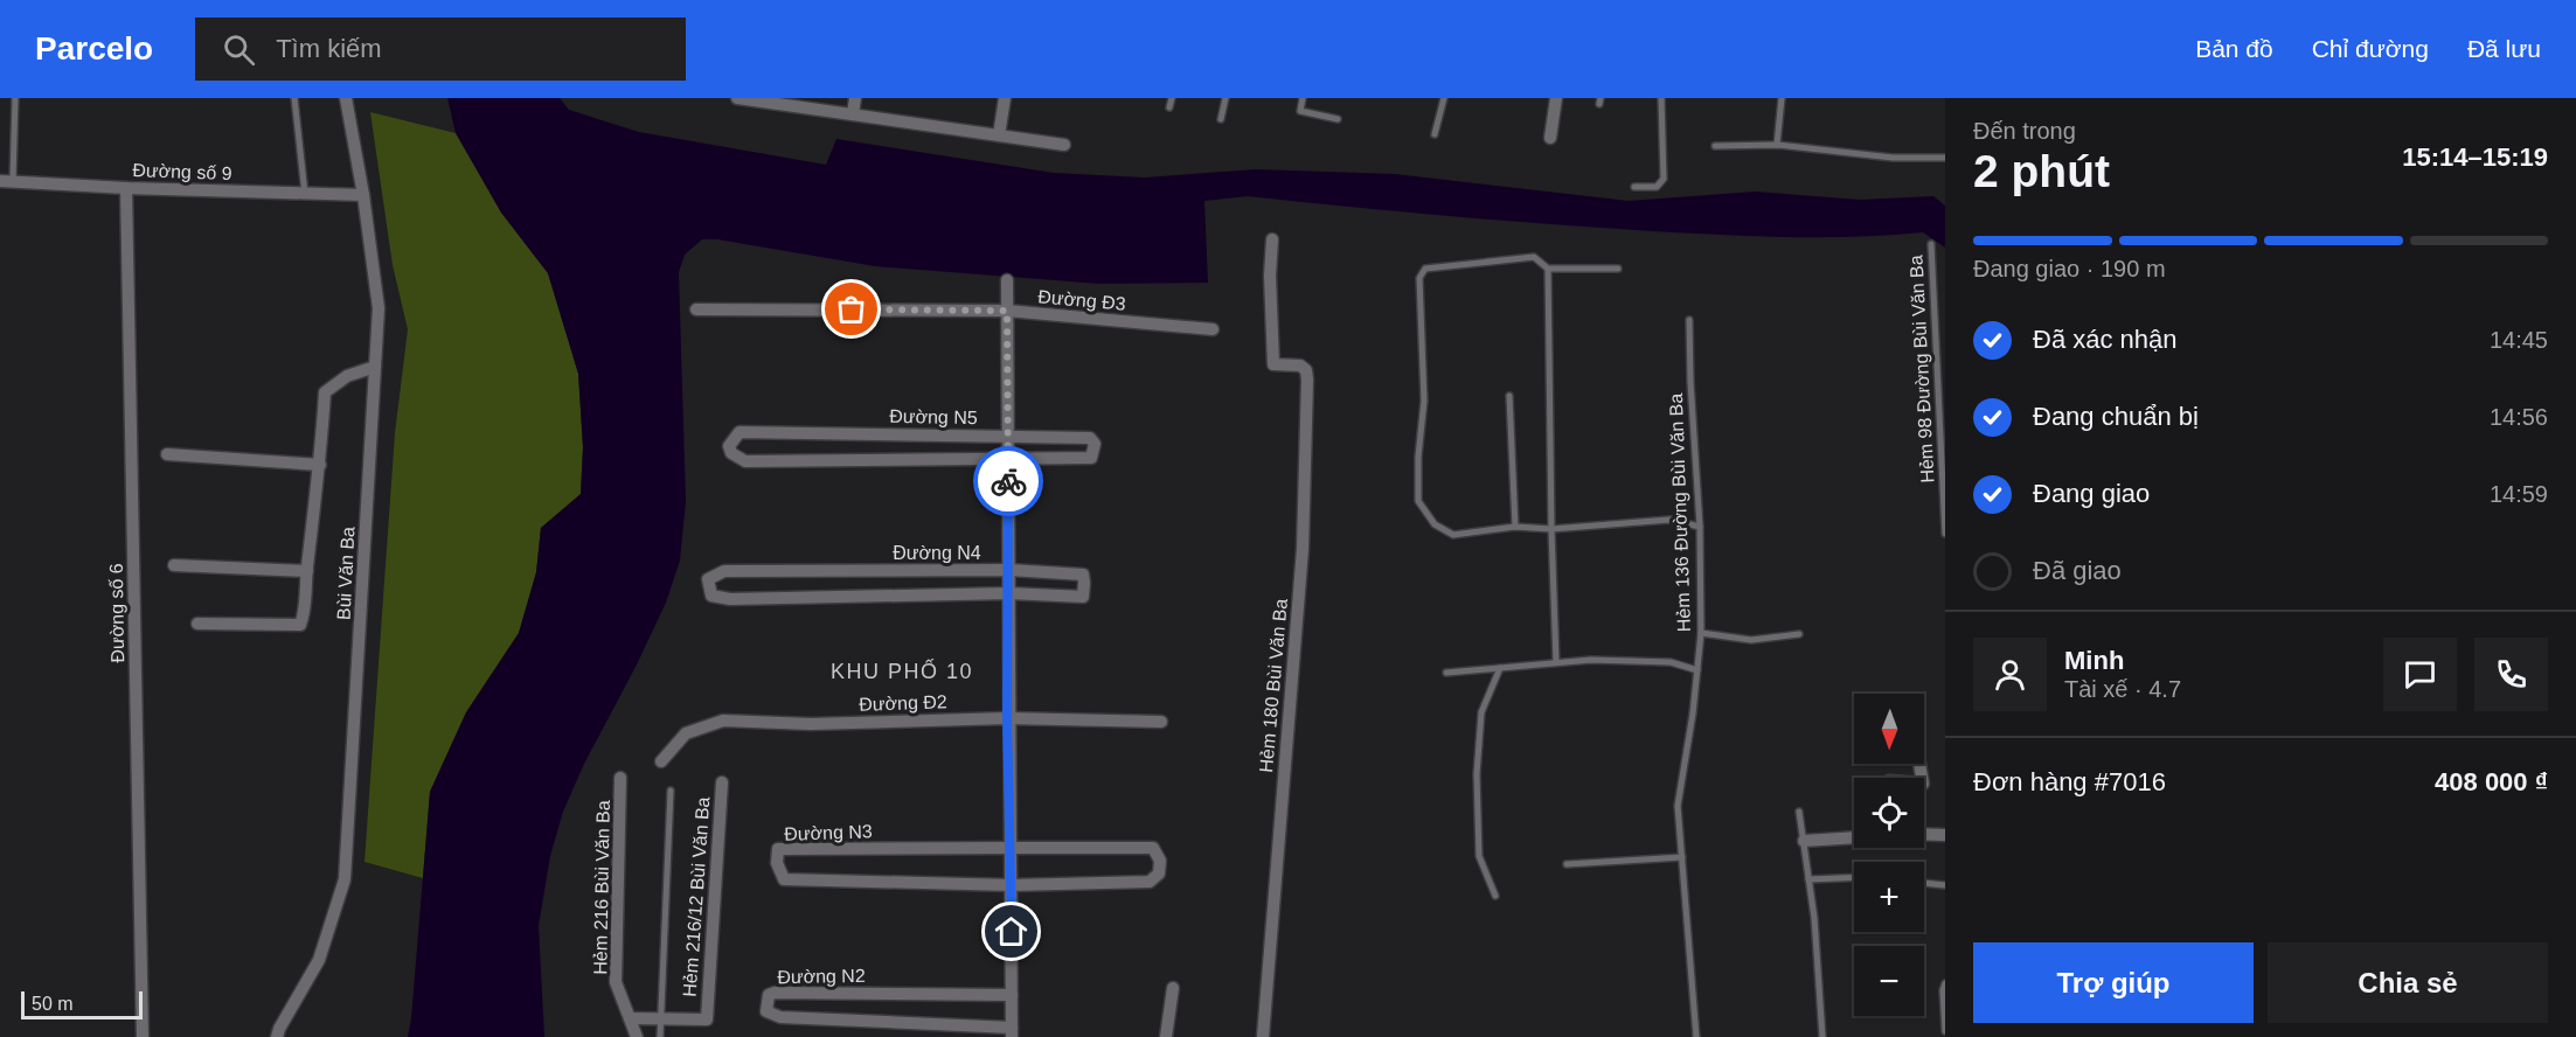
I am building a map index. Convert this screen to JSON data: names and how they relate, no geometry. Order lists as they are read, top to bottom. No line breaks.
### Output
{"streets":{"street":["Đường số 9","Đường Đ3","Đường N5","Đường N4","Bùi Văn Ba","Đường số 6","Hẻm 180 Bùi Văn Ba","Đường Đ2","Đường N3","Hẻm 216 Bùi Văn Ba","Hẻm 216/12 Bùi Văn Ba","Đường N2"],"lane":["Hẻm 98 Đường Bùi Văn Ba","Hẻm 136 Đường Bùi Văn Ba"]},"crossings":[["Đường số 9","Bùi Văn Ba"],["Đường số 9","Đường số 6"],["Hẻm 216 Bùi Văn Ba","Hẻm 216/12 Bùi Văn Ba"]],"districts":["KHU PHỐ 10"],"scale_bar":"50 m","north":"bottom","page":{"header":"Parcelo","search":"Tìm kiếm","nav":["Bản đồ","Chỉ đường","Đã lưu"],"heading":["2 phút","Đến trong","15:14–15:19"],"panel":["Minh","Tài xế · 4.7","Đơn hàng #7016","408 000 ₫"],"bar":"Đang giao · 190 m","list":[["Đã xác nhận","14:45"],["Đang chuẩn bị","14:56"],["Đang giao","14:59"],"Đã giao"],"map_buttons":["+","−"],"buttons":["Trợ giúp","Chia sẻ"],"scale":"50 m"}}
